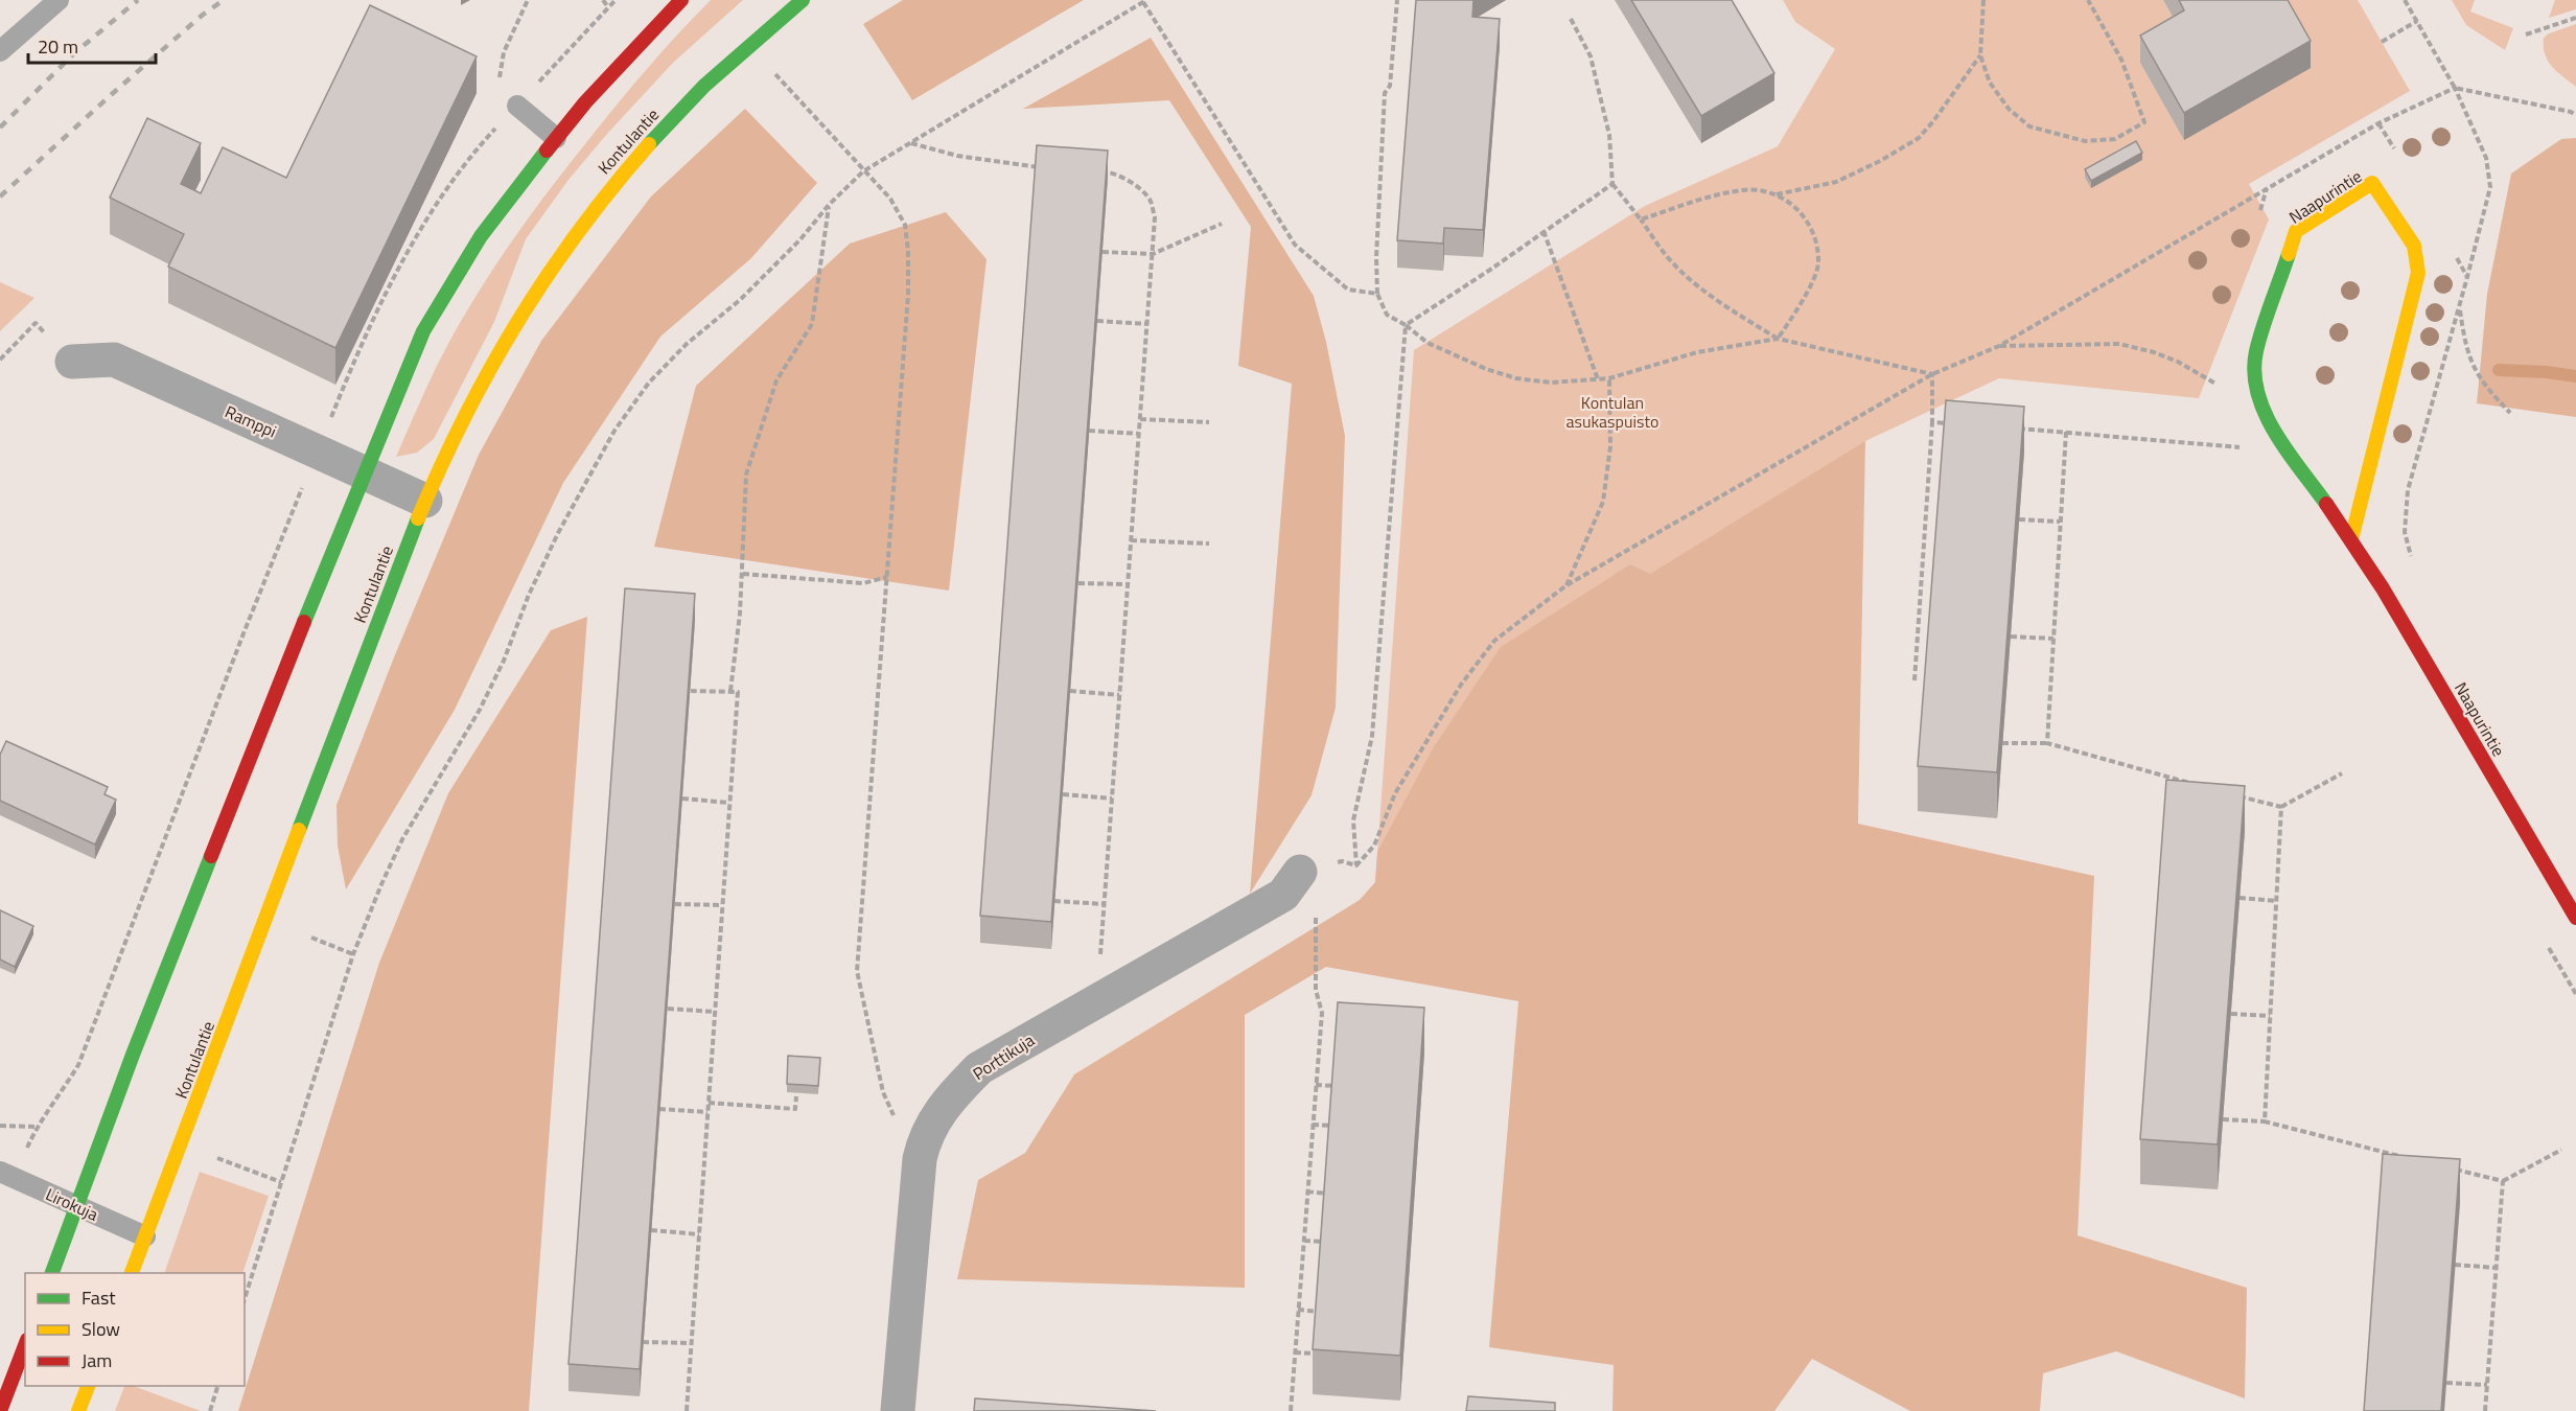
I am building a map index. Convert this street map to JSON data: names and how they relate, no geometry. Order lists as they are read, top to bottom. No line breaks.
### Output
{"streets":{"main road":["Kontulantie","Naapurintie"],"street":["Ramppi","Porttikuja"],"lane":["Lirokuja"]},"crossings":[["Kontulantie","Ramppi"],["Kontulantie","Lirokuja"]],"parks":["Kontulan asukaspuisto"],"legend":["Fast","Slow","Jam"],"scale_bar":"20 m"}
